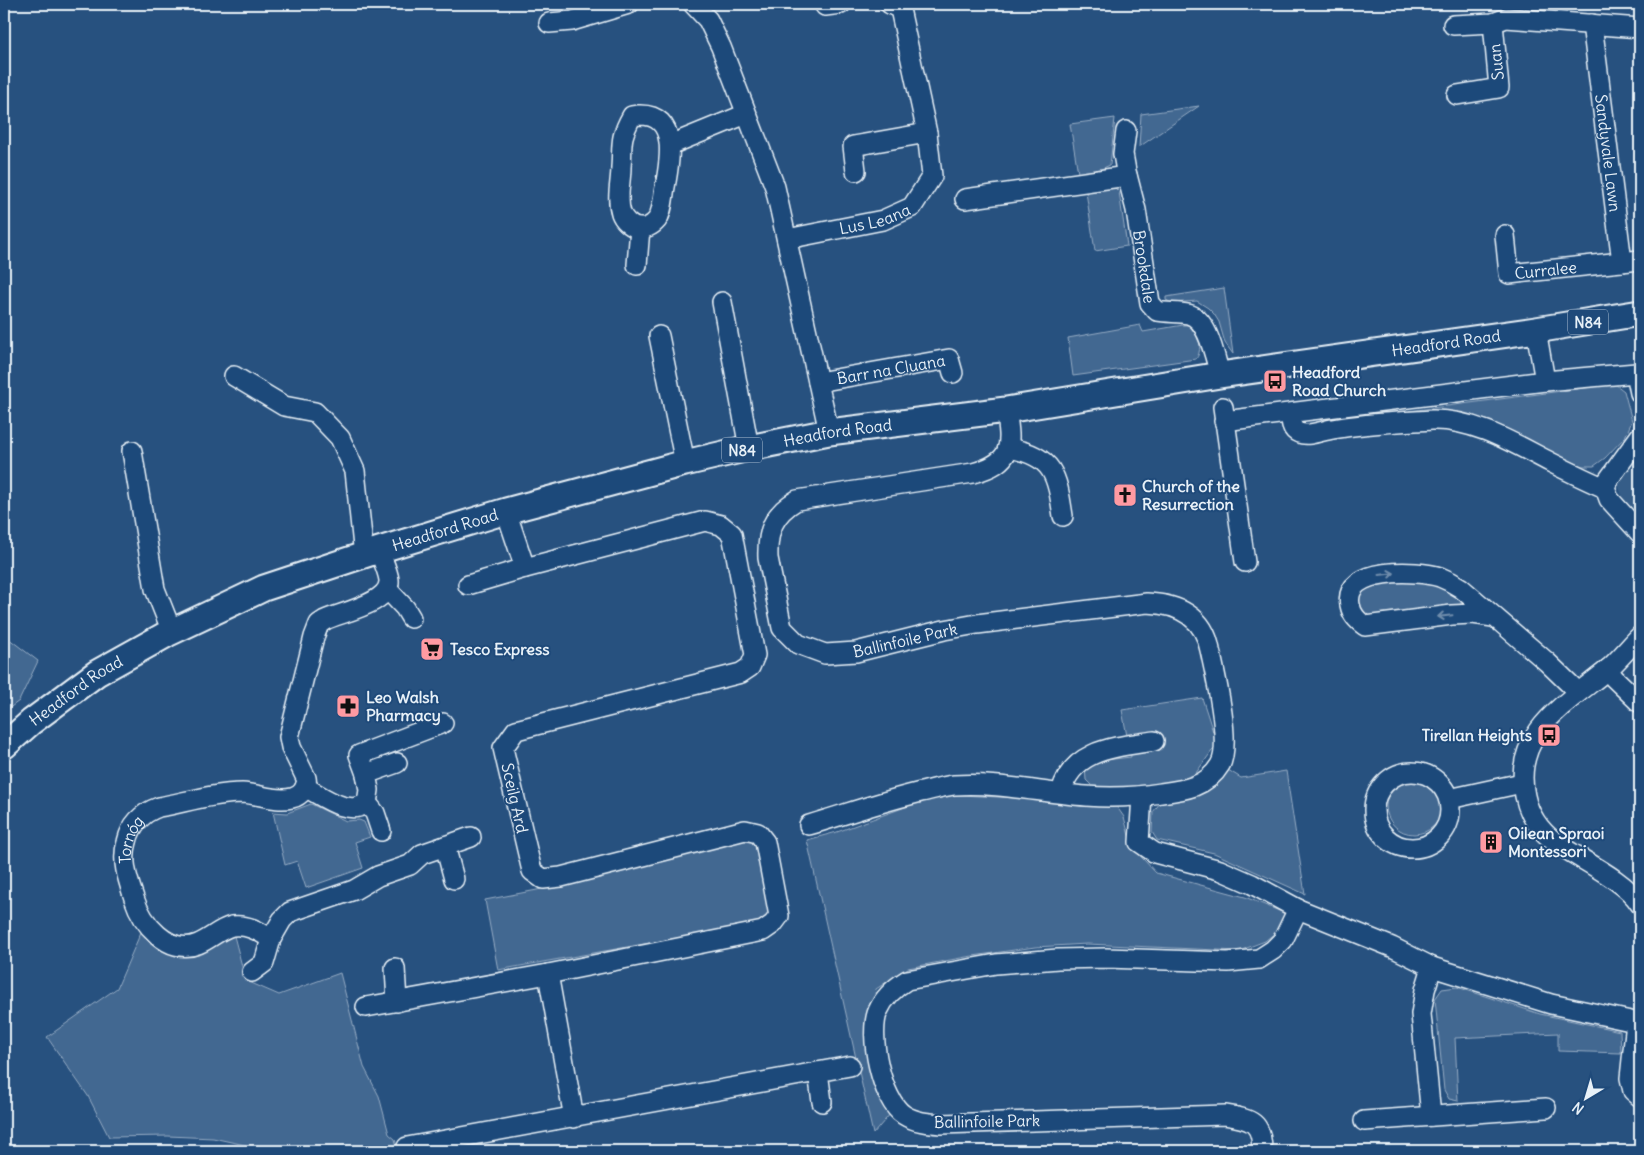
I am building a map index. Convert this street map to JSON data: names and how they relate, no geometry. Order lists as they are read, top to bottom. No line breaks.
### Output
{"streets":{"main road":["N84","Headford Road"],"street":["Suan","Sandyvale Lawn","Lus Leana","Brookdale","Curralee","Barr na Cluana","Ballinfoile Park","Sceilg Ard","Tornóg"]},"crossings":[["Suan","Sandyvale Lawn"],["Sandyvale Lawn","Curralee"],["Brookdale","Headford Road"]],"places":{"bus stop":["Headford Road Church","Tirellan Heights"],"church":["Church of the Resurrection"],"supermarket":["Tesco Express"],"pharmacy":["Leo Walsh Pharmacy"],"building":["Oilean Spraoi Montessori"]},"north":"bottom left"}
